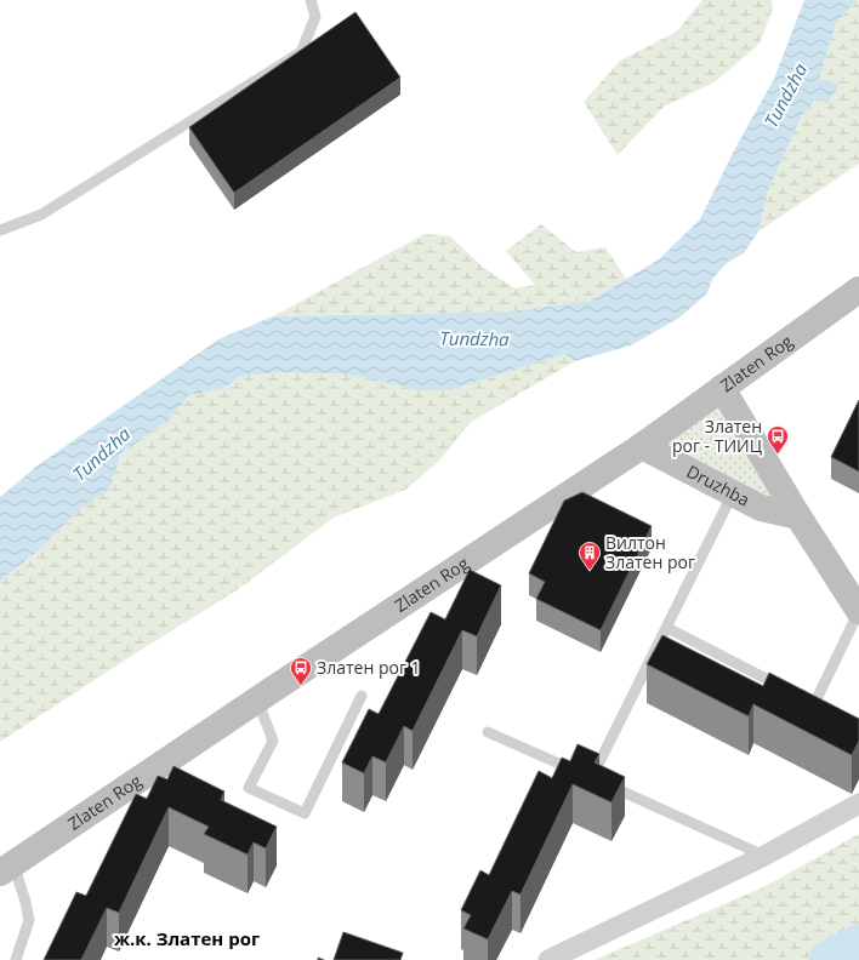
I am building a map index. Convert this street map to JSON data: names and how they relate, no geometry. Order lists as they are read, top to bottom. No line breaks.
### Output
{"streets":{"street":["Zlaten Rog","Druzhba"]},"crossings":[["Zlaten Rog","Druzhba"]],"districts":["ж.к. Златен рог"],"water":["Tundzha"],"places":{"bus stop":["Златен рог - ТИИЦ","Златен рог 1"],"building":["Вилтон Златен рог"]}}
